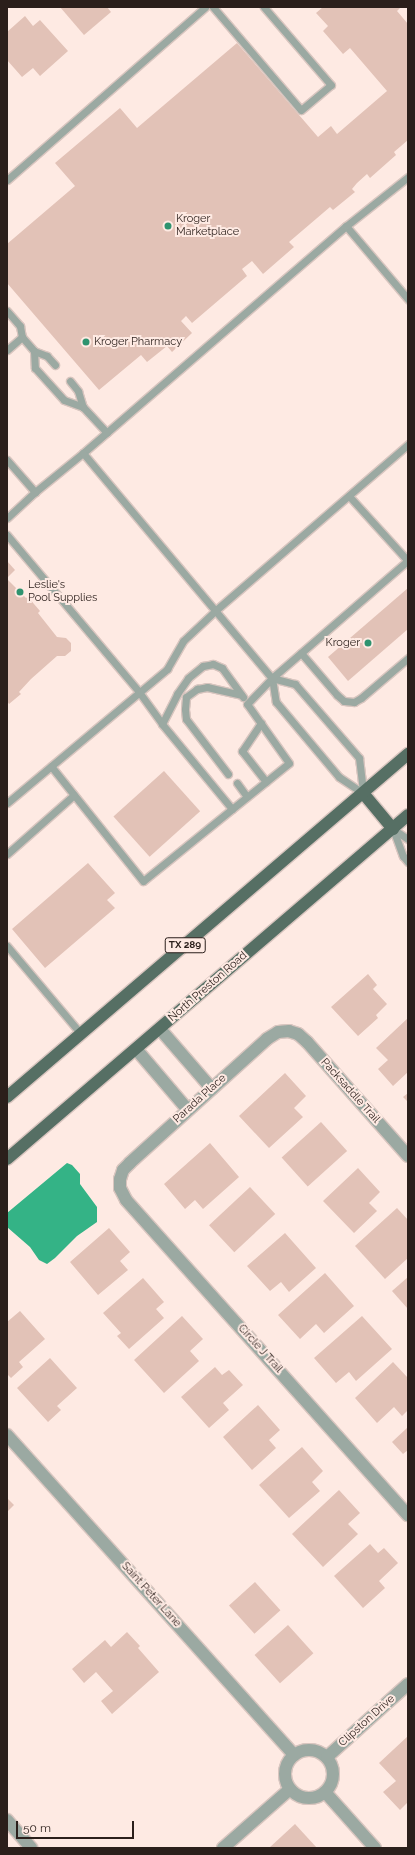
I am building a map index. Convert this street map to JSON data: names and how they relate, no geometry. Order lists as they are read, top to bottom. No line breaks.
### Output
{"streets":{"main road":["TX 289","North Preston Road"],"street":["Packsaddle Trail","Parada Place","Circle J Trail","Saint Peter Lane","Clipston Drive"]},"crossings":[["Packsaddle Trail","Parada Place"],["Parada Place","Circle J Trail"],["Saint Peter Lane","Clipston Drive"]],"places":["Kroger Marketplace","Kroger Pharmacy","Leslie's Pool Supplies","Kroger"],"scale_bar":"50 m"}
